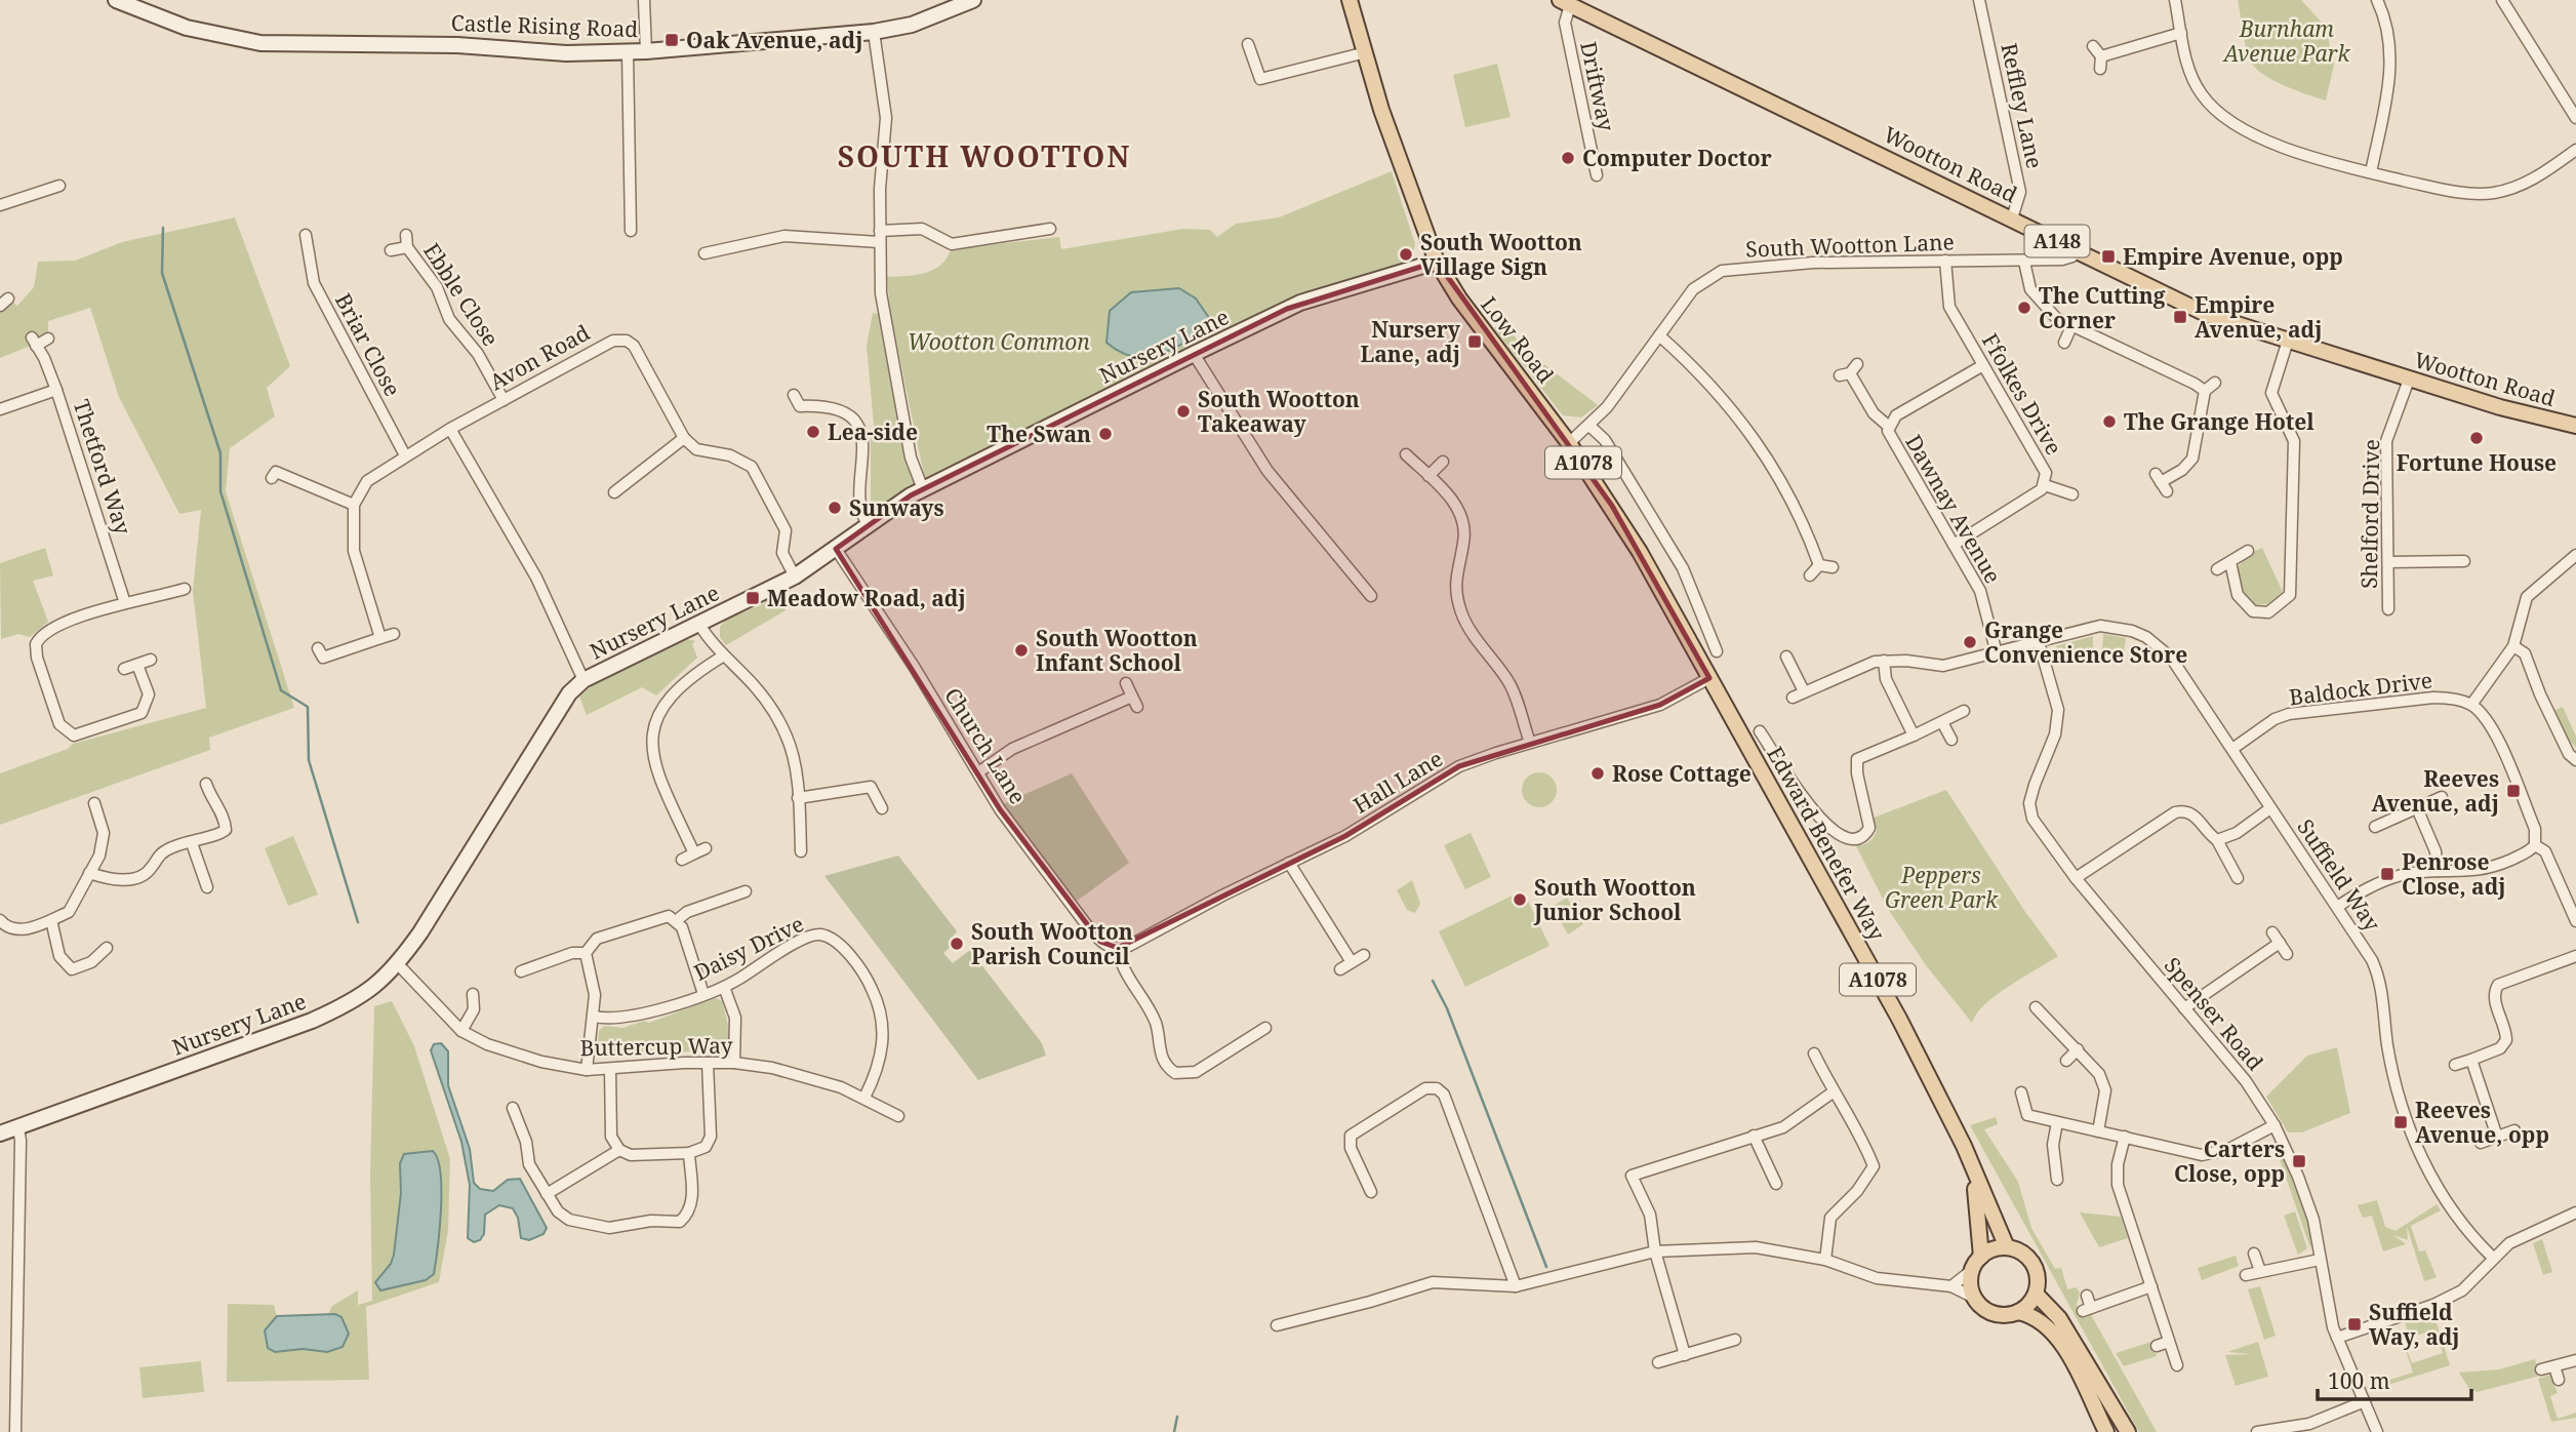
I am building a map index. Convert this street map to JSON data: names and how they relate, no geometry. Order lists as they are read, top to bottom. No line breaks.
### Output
{"streets":{"main road":["Wootton Road","A148","Low Road","A1078","Edward Benefer Way"],"street":["Castle Rising Road","Driftway","Reffley Lane","South Wootton Lane","Ebble Close","Briar Close","Nursery Lane","Avon Road","Ffolkes Drive","Thetford Way","Dawnay Avenue","Shelford Drive","Baldock Drive","Church Lane","Hall Lane","Suffield Way","Daisy Drive","Spenser Road","Buttercup Way"]},"crossings":[["Driftway","Wootton Road"],["Reffley Lane","Wootton Road"],["Wootton Road","South Wootton Lane"],["Wootton Road","Shelford Drive"],["South Wootton Lane","Low Road"],["South Wootton Lane","Ffolkes Drive"],["Ebble Close","Avon Road"],["Low Road","Nursery Lane"],["Low Road","Hall Lane"],["Low Road","Edward Benefer Way"],["Briar Close","Avon Road"],["Nursery Lane","Church Lane"],["Nursery Lane","Buttercup Way"],["Ffolkes Drive","Dawnay Avenue"],["Dawnay Avenue","Suffield Way"],["Baldock Drive","Suffield Way"],["Church Lane","Hall Lane"],["Hall Lane","Edward Benefer Way"],["Suffield Way","Spenser Road"],["Daisy Drive","Buttercup Way"]],"districts":["SOUTH WOOTTON"],"parks":["Burnham Avenue Park","Wootton Common","Peppers Green Park"],"places":{"transit":["Oak Avenue, adj","Empire Avenue, opp","Empire Avenue, adj","Nursery Lane, adj","Meadow Road, adj","Reeves Avenue, adj","Penrose Close, adj","Reeves Avenue, opp","Carters Close, opp","Suffield Way, adj"],"other":["Computer Doctor","South Wootton Village Sign","The Cutting Corner","South Wootton Takeaway","The Grange Hotel","Lea-side","The Swan","Fortune House","Sunways","Grange Convenience Store","South Wootton Infant School","Rose Cottage","South Wootton Junior School","South Wootton Parish Council"]},"scale_bar":"100 m"}
